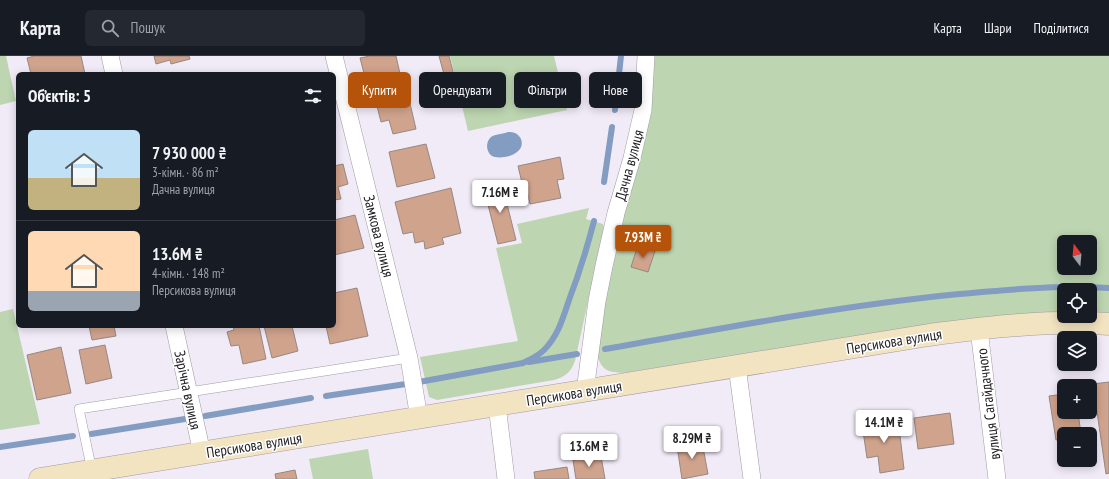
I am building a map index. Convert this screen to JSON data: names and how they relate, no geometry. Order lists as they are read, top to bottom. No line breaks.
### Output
{"streets":{"main road":["Персикова вулиця"],"street":["Дачна вулиця","Замкова вулиця","Зарічна вулиця","вулиця Сагайдачного"]},"crossings":[["Дачна вулиця","Персикова вулиця"],["Замкова вулиця","Персикова вулиця"],["Персикова вулиця","Зарічна вулиця"],["Персикова вулиця","вулиця Сагайдачного"]],"north":"top","page":{"header":"Карта","search":"Пошук","nav":["Карта","Шари","Поділитися"],"chip":["Купити","Орендувати","Фільтри","Нове"],"heading":"Об’єктів: 5","list":[{"name":"7 930 000 ₴","note":"3-кімн. · 86 m² · Дачна вулиця"},{"name":"13.6M ₴","note":"4-кімн. · 148 m² · Персикова вулиця"}],"price":["7.16M ₴","7.93M ₴","14.1M ₴","8.29M ₴","13.6M ₴"],"map_buttons":["+","−"]}}
